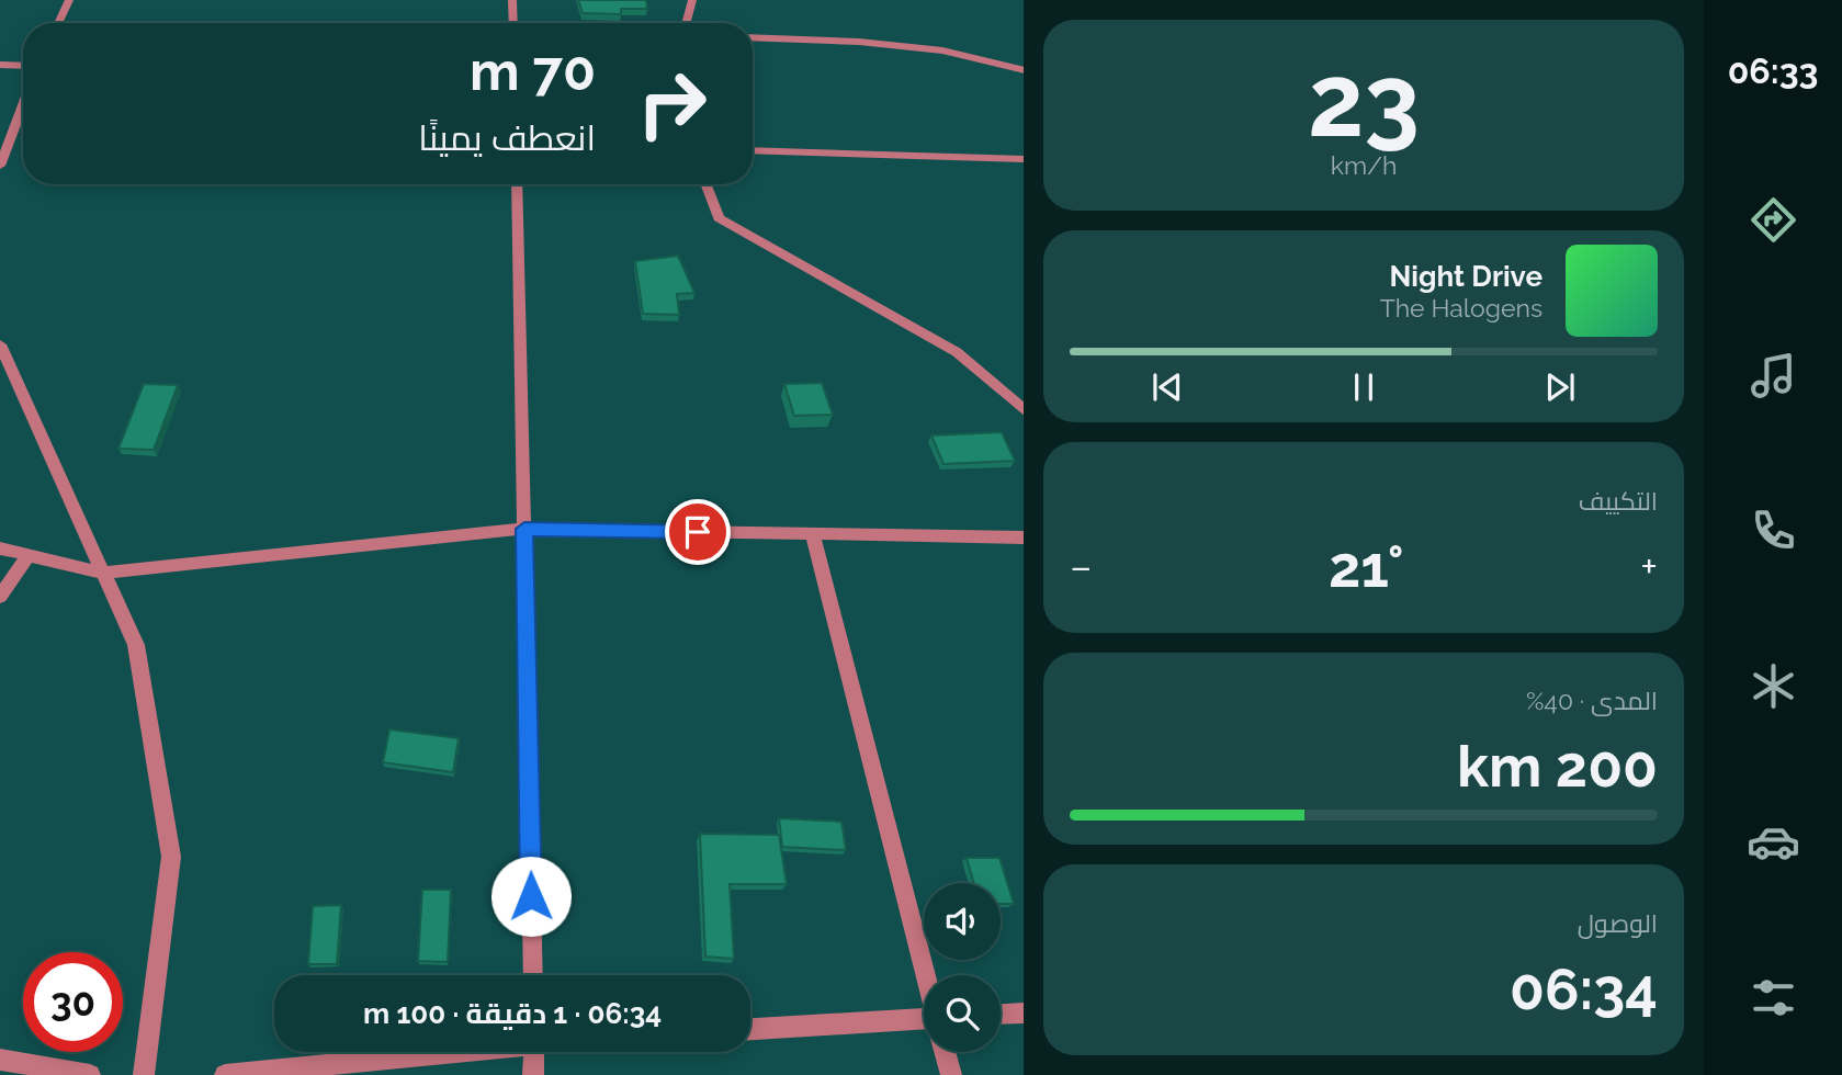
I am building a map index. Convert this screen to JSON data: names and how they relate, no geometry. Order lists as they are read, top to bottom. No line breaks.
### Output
{"page":{"tabs":"06:33","tile":[["23","km/h"],"التكييف",["المدى · 40%","200 km"],["الوصول","06:34"]],"turn":["70 m","انعطف يمينًا"],"song":["Night Drive","The Halogens"],"heat":["−","21°","+"],"limit":"30","trip":"06:34 · 1 دقيقة · 100 m"}}
